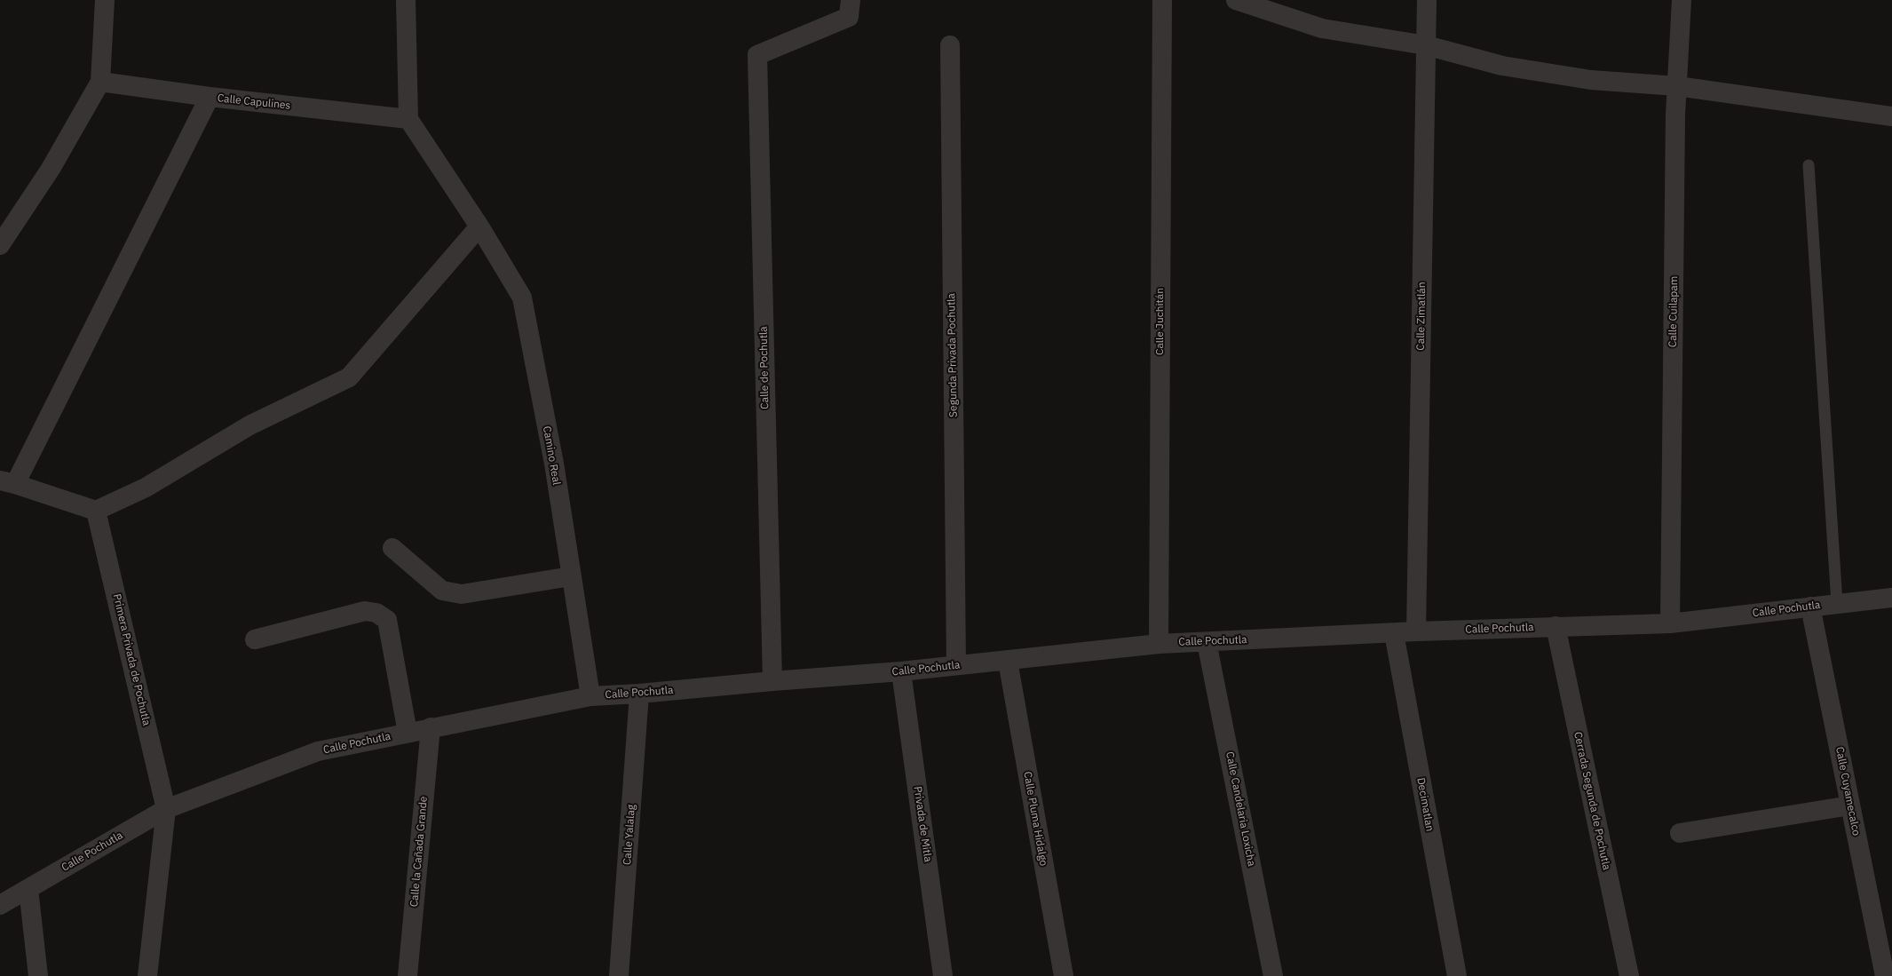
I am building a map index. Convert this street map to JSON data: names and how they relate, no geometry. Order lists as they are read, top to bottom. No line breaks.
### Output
{"streets":{"street":["Calle Capulines","Calle Cuilapam","Calle Zimatlán","Calle Juchitán","Segunda Privada Pochutla","Calle de Pochutla","Camino Real","Calle Pochutla","Primera Privada de Pochutla","Calle Cuyamecalco","Cerrada Segunda de Pochutla","Decimatlan","Calle Candelaria Loxicha","Calle Pluma Hidalgo","Privada de Mitla","Calle Yalalag","Calle la Cañada Grande"]},"crossings":[["Calle Capulines","Camino Real"],["Calle Cuilapam","Calle Pochutla"],["Calle Zimatlán","Calle Pochutla"],["Calle Juchitán","Calle Pochutla"],["Segunda Privada Pochutla","Calle Pochutla"],["Calle de Pochutla","Calle Pochutla"],["Camino Real","Calle Pochutla"],["Calle Pochutla","Primera Privada de Pochutla"],["Calle Pochutla","Calle Cuyamecalco"],["Calle Pochutla","Cerrada Segunda de Pochutla"],["Calle Pochutla","Decimatlan"],["Calle Pochutla","Calle Candelaria Loxicha"],["Calle Pochutla","Calle Pluma Hidalgo"],["Calle Pochutla","Privada de Mitla"],["Calle Pochutla","Calle Yalalag"],["Calle Pochutla","Calle la Cañada Grande"]]}
